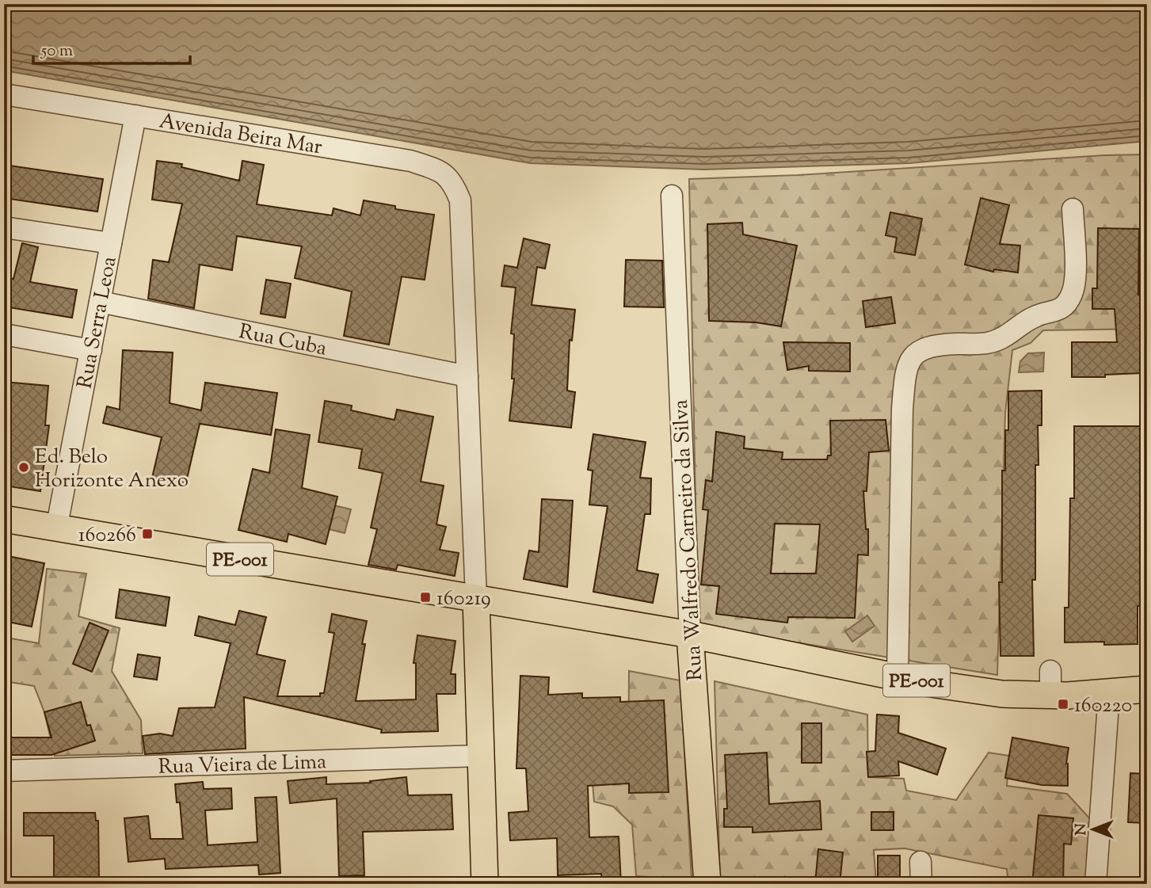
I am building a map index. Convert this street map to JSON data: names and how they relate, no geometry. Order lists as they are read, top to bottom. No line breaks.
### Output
{"streets":{"main road":["Rua Walfredo Carneiro da Silva","PE-001"],"street":["Avenida Beira Mar","Rua Serra Leoa","Rua Cuba","Rua Vieira de Lima"]},"crossings":[["Avenida Beira Mar","Rua Serra Leoa"],["Avenida Beira Mar","Rua Cuba"],["Rua Serra Leoa","Rua Cuba"],["Rua Serra Leoa","PE-001"],["Rua Walfredo Carneiro da Silva","PE-001"]],"places":{"other":["Ed. Belo Horizonte Anexo"],"transit":["160266","160219","160220"]},"scale_bar":"50 m","north":"left"}
